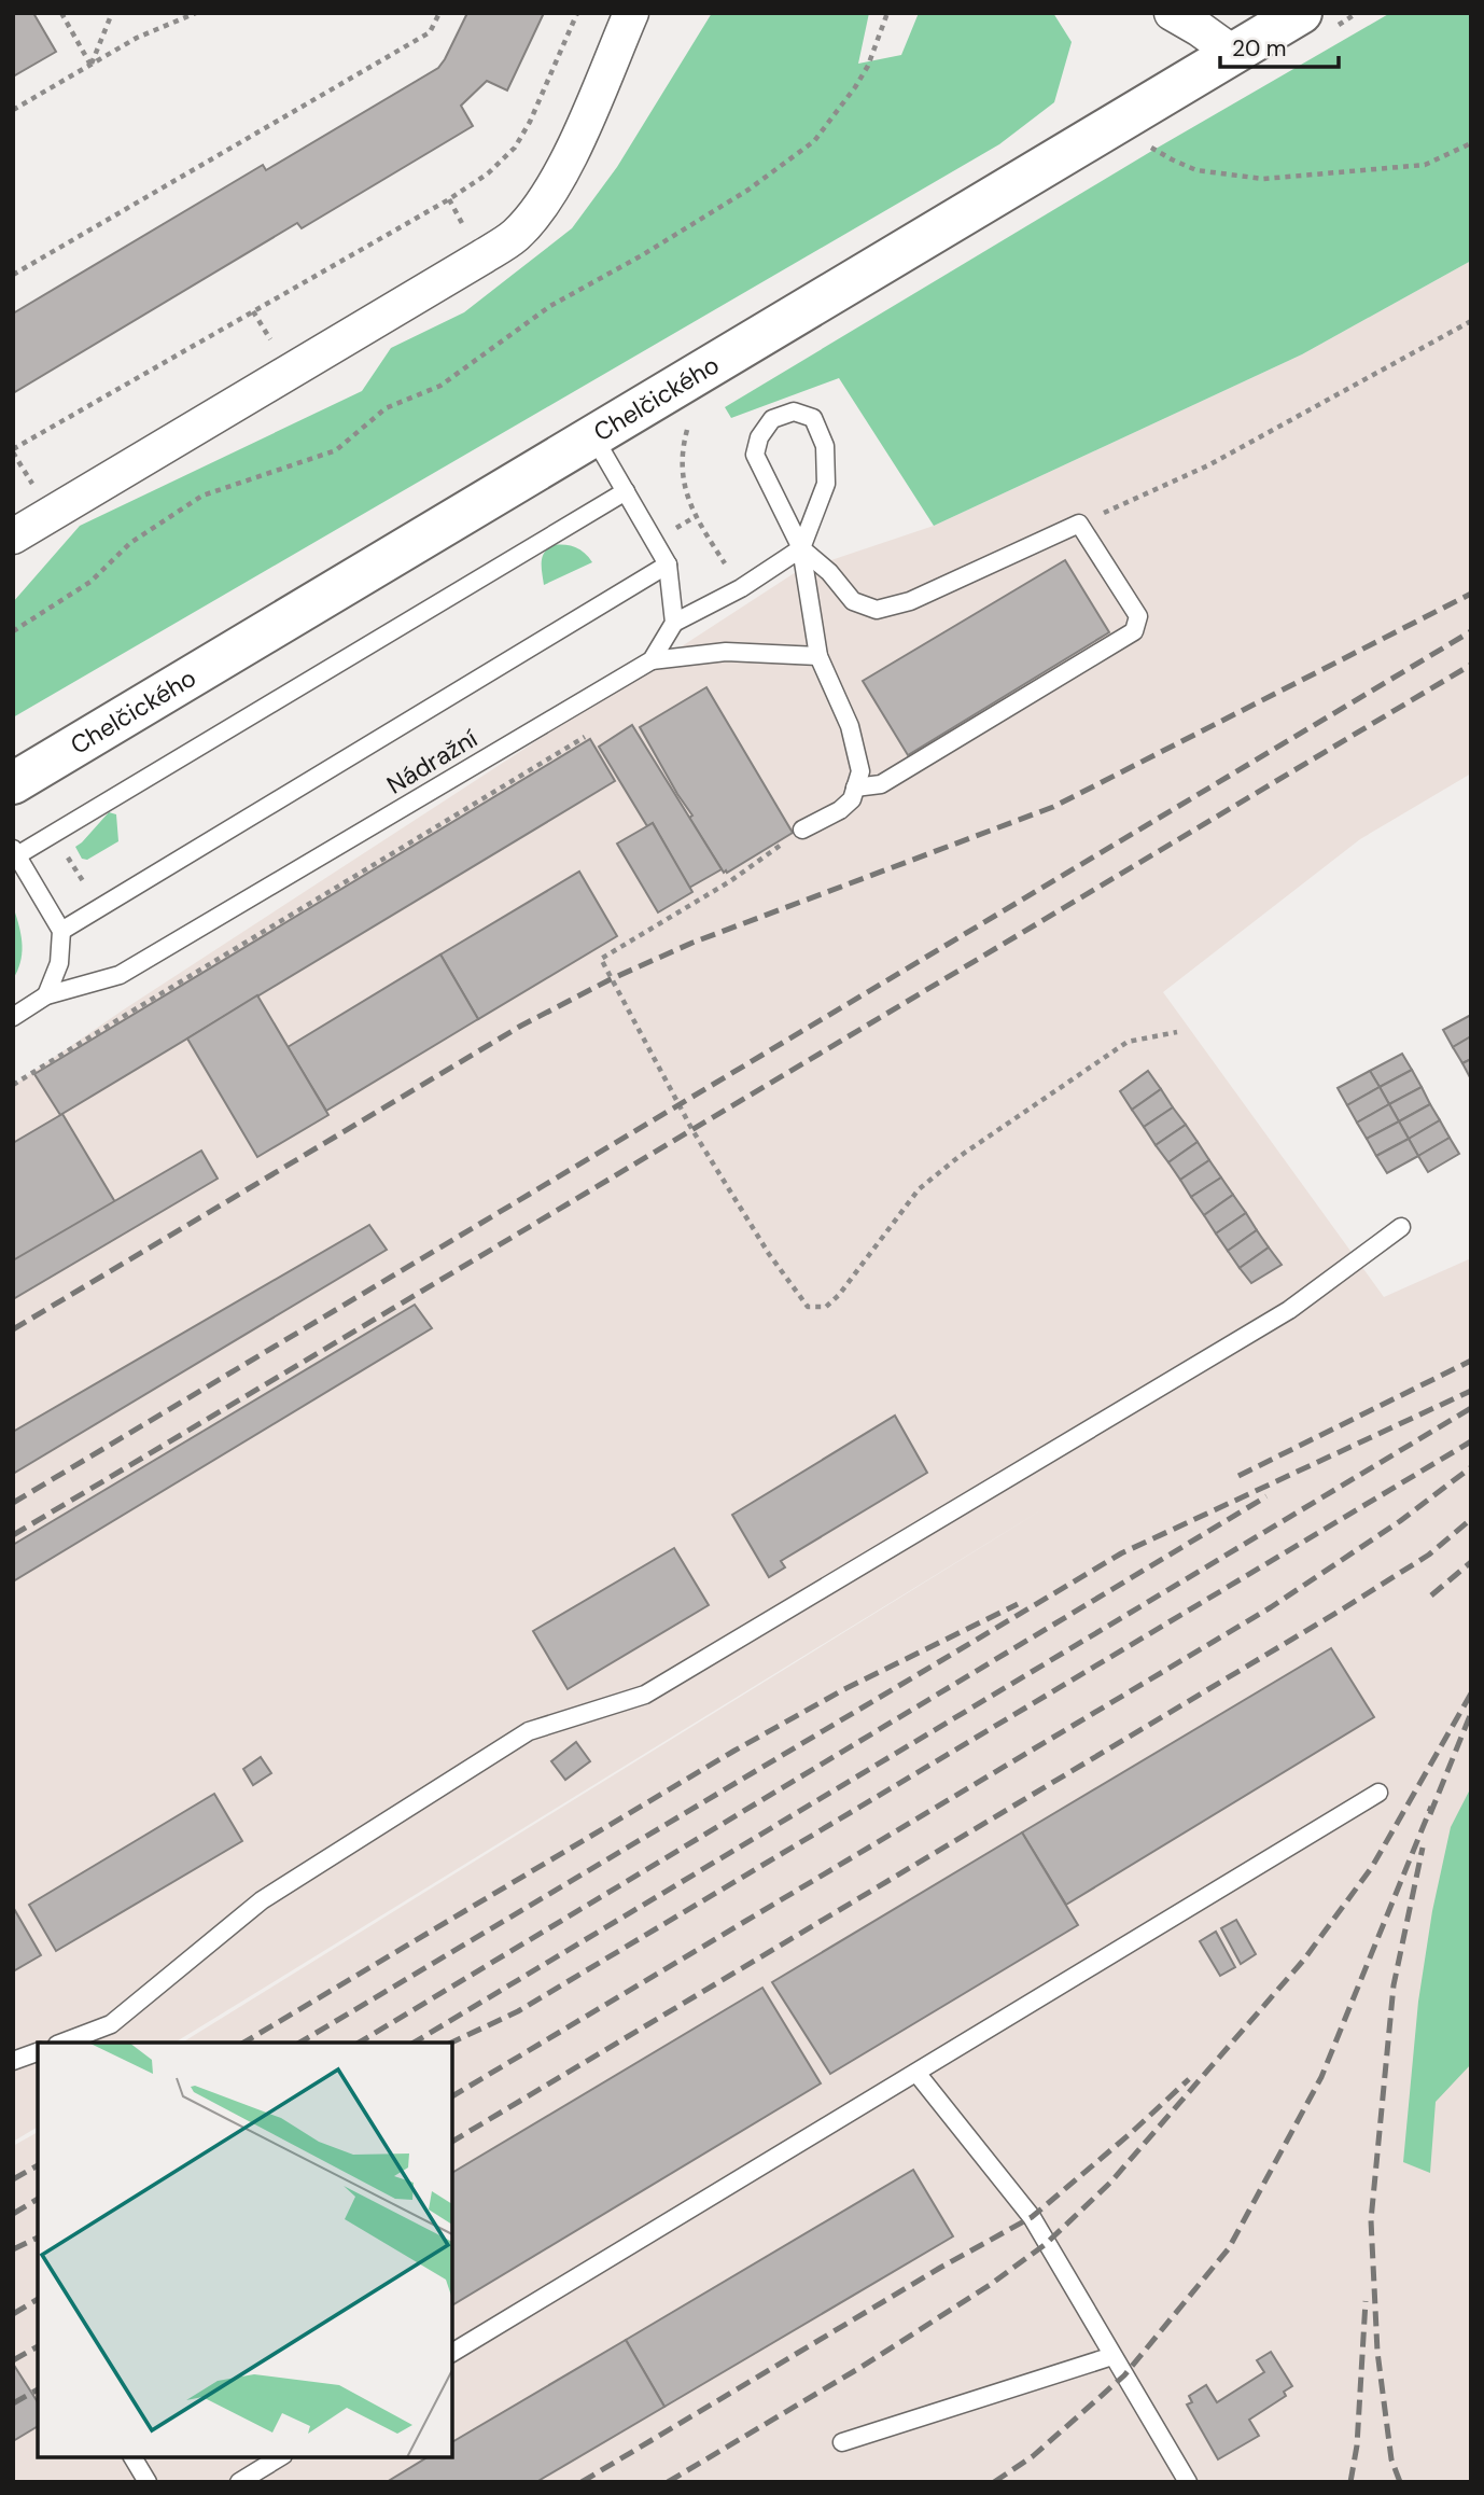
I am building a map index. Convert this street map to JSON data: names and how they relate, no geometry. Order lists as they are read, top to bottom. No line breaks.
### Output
{"streets":{"street":["Chelčického"],"lane":["Nádražní"]},"scale_bar":"20 m"}
